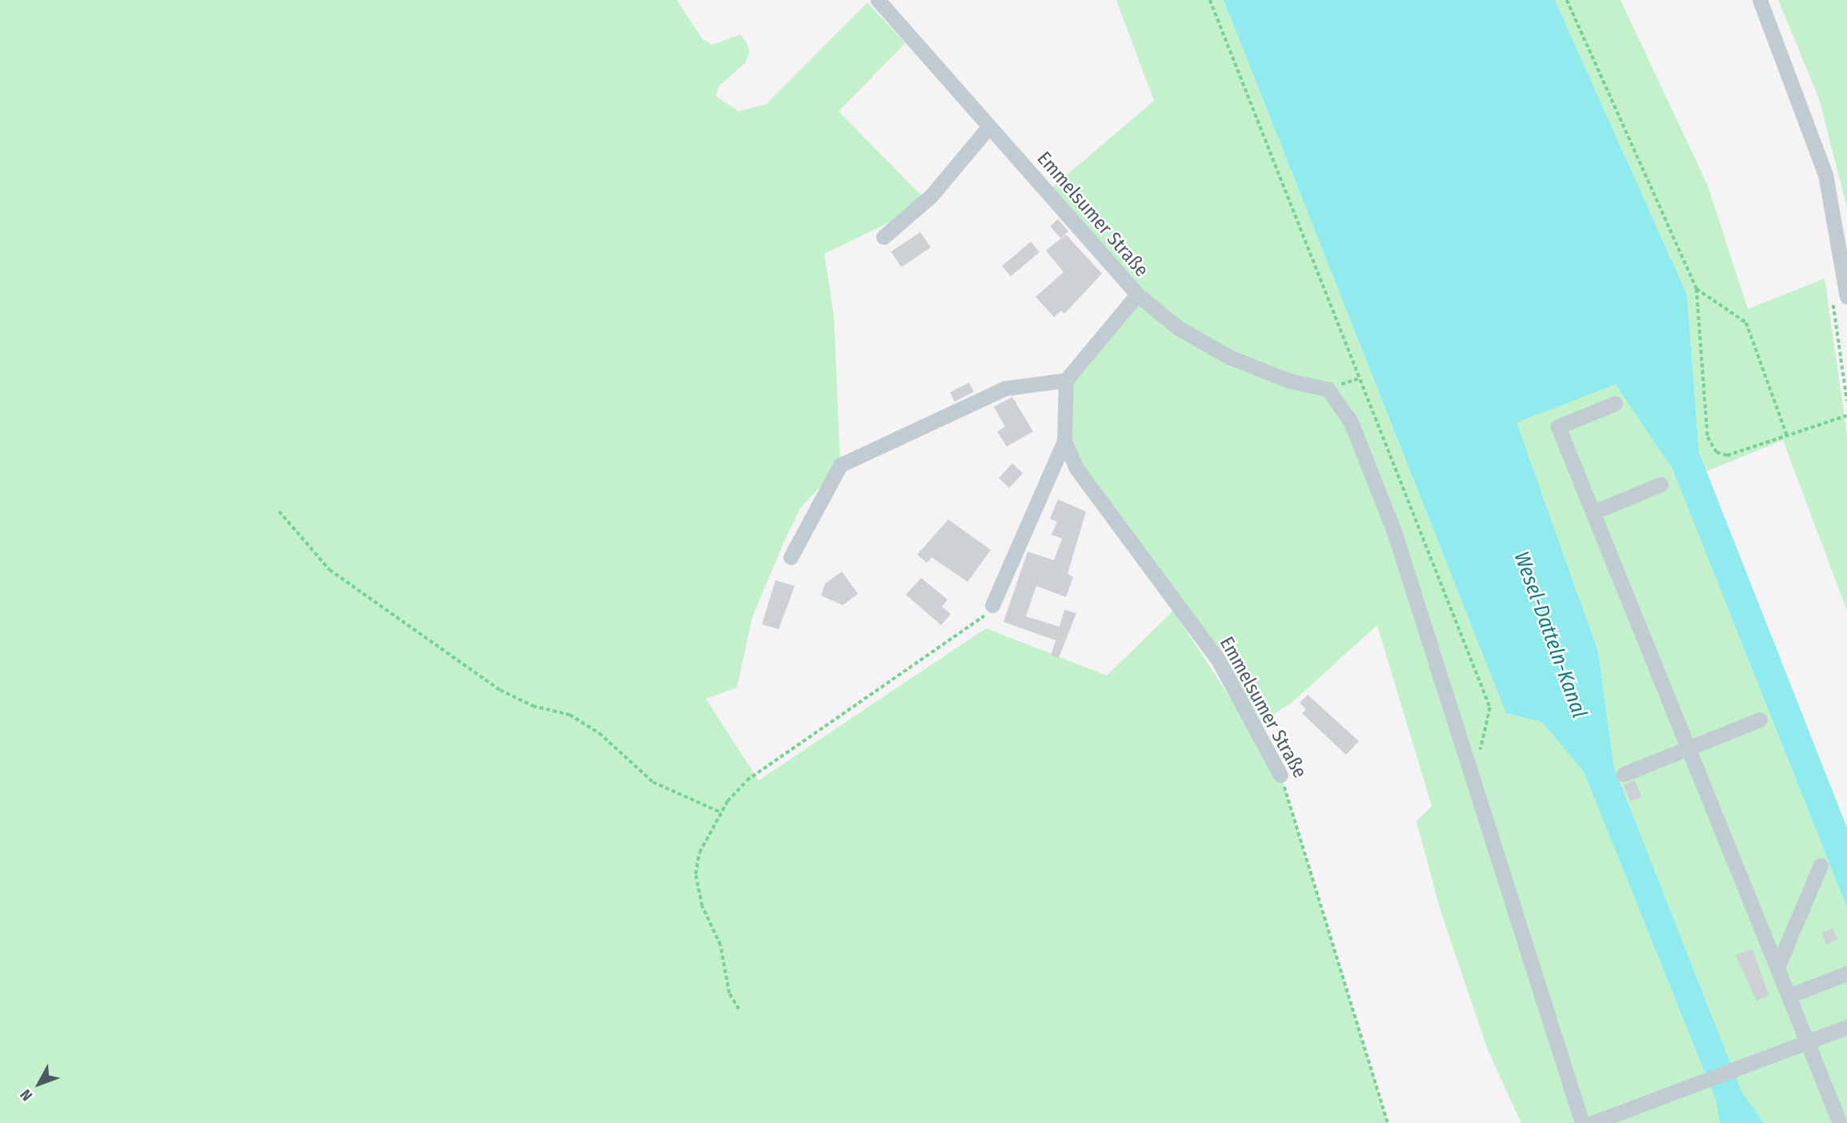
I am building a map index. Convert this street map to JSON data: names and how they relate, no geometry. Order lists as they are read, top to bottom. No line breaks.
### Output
{"streets":{"street":["Emmelsumer Straße"]},"water":["Wesel-Datteln-Kanal"],"north":"bottom left"}
